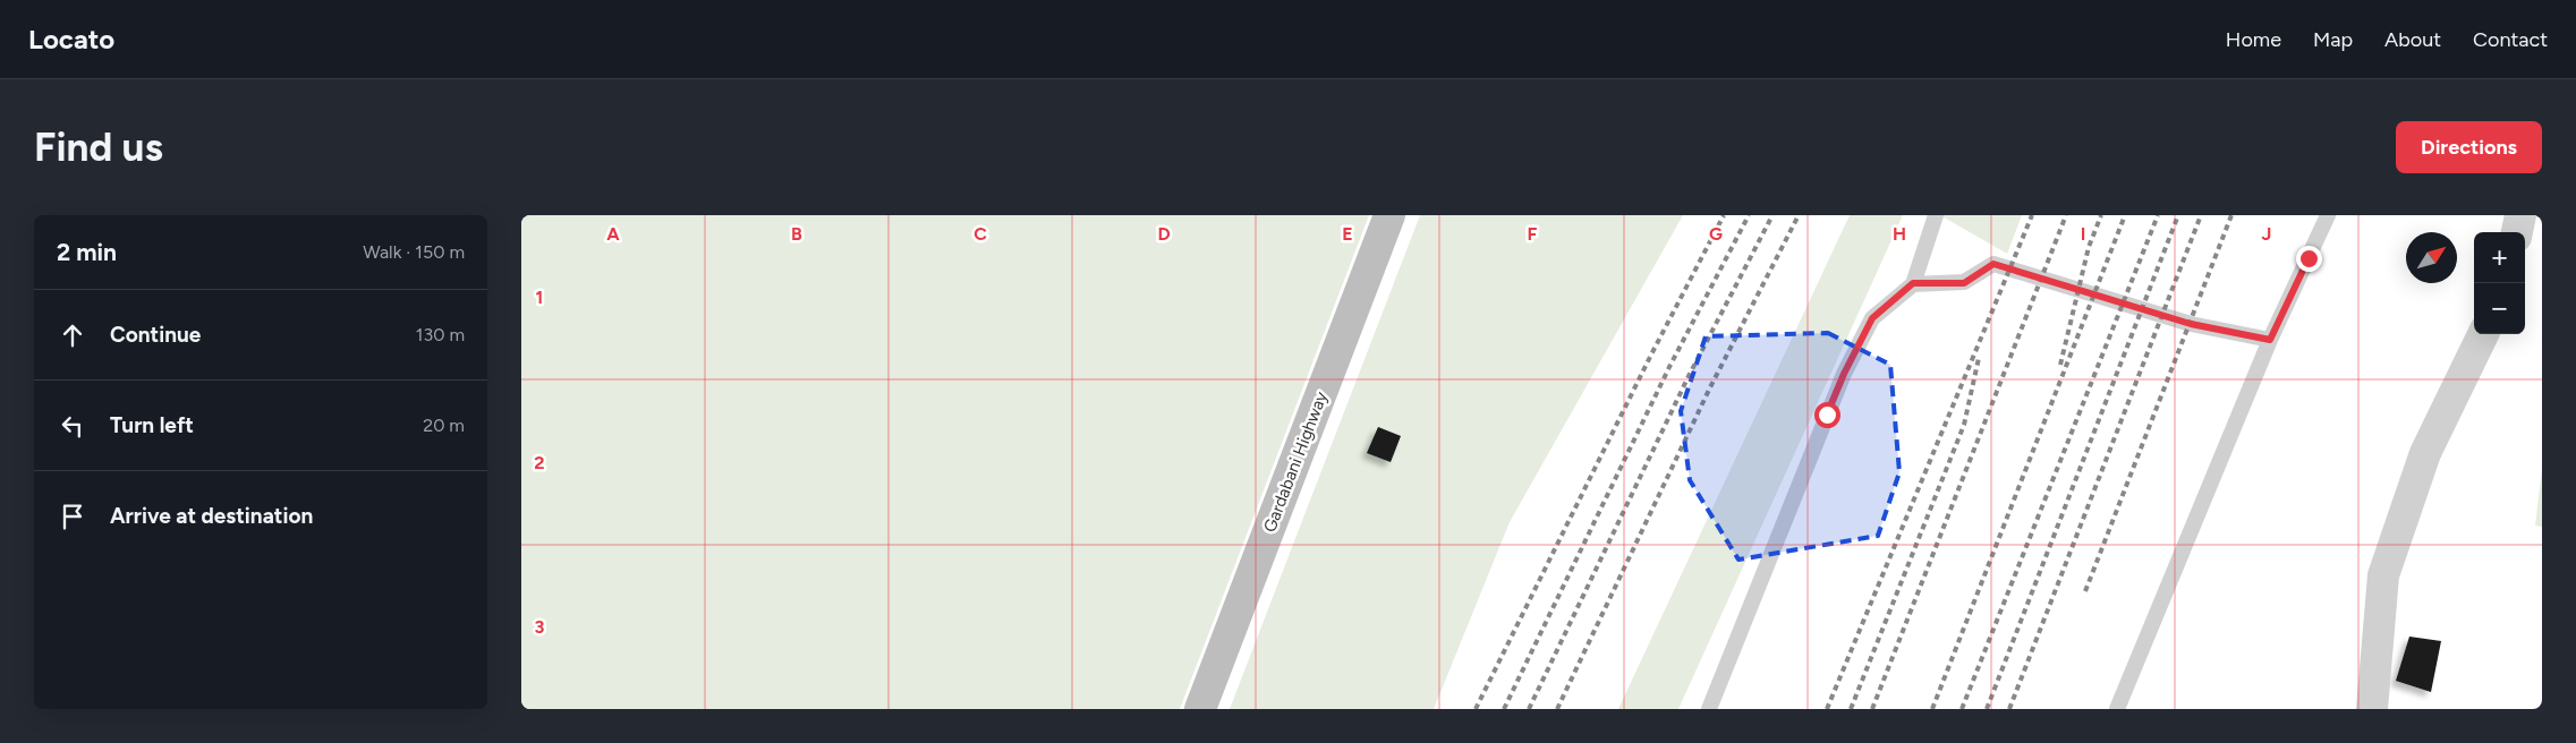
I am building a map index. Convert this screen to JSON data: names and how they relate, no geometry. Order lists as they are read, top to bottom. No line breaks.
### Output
{"streets":{"main road":["Gardabani Highway"]},"north":"top right","page":{"header":"Locato","nav":["Home","Map","About","Contact"],"buttons":"Directions","title":"Find us","heading":["2 min","Walk · 150 m"],"map_buttons":["+","−"],"list":[["Continue","130 m"],["Turn left","20 m"],"Arrive at destination"]},"grid":{"columns":["A","B","C","D","E","F","G","H","I","J"],"rows":["1","2","3"]}}
